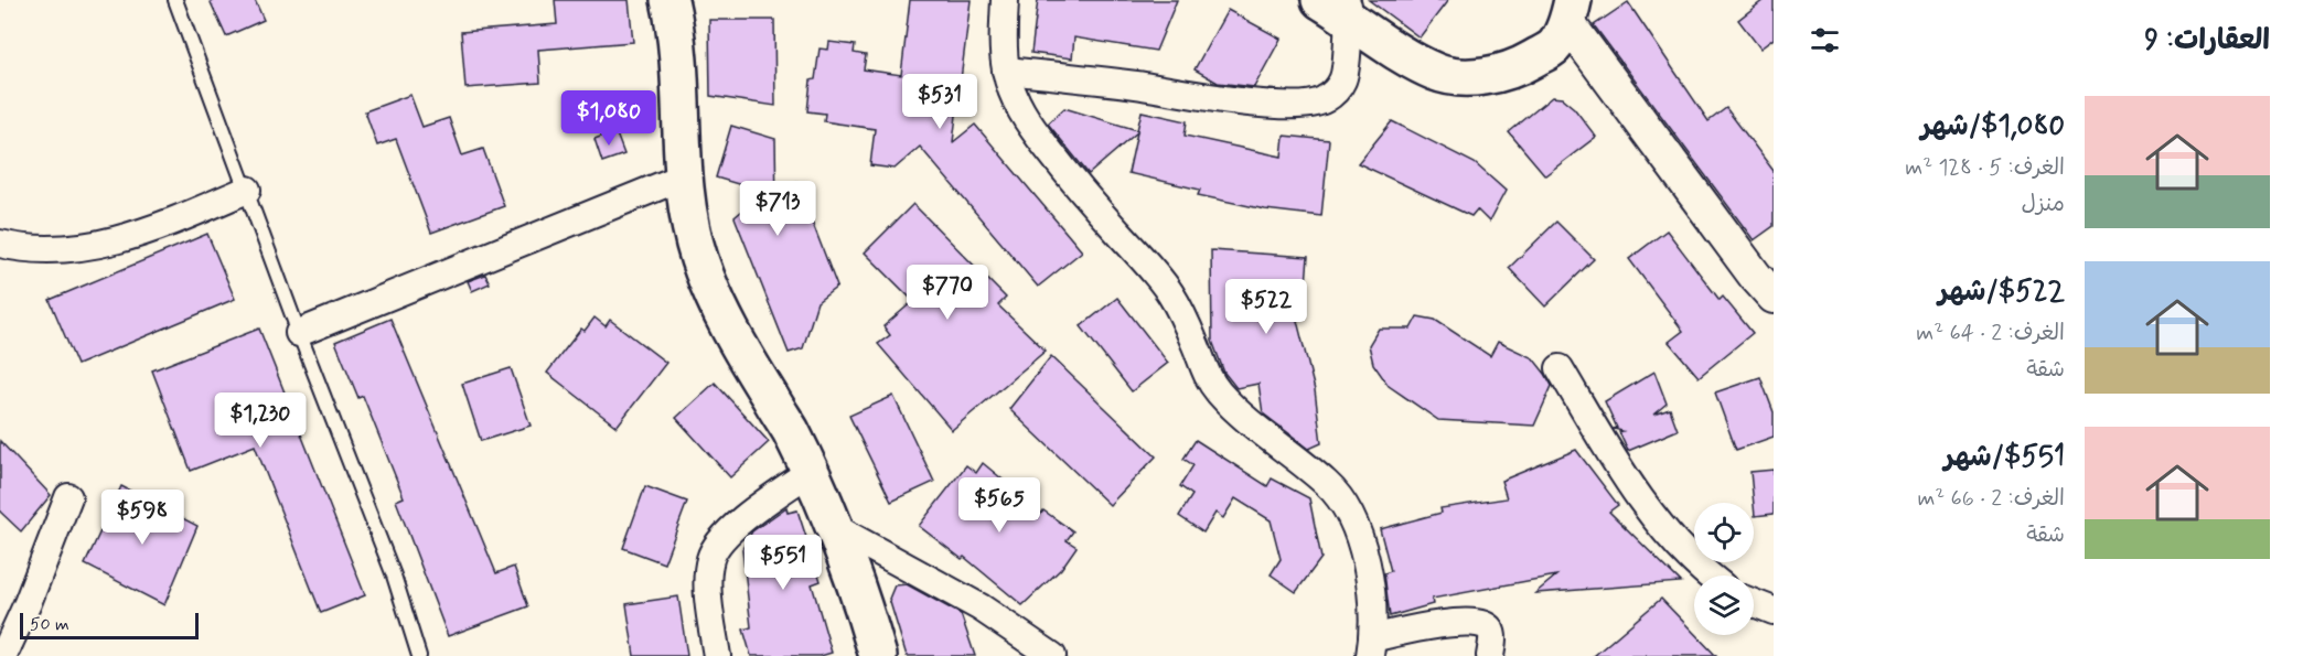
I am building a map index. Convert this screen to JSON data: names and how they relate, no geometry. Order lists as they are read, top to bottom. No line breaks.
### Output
{"scale_bar":"50 m","page":{"heading":"العقارات: 9","price":["$531","$1,080","$713","$770","$522","$1,230","$565","$598","$551"],"list":[{"name":"$1,080/شهر","note":"الغرف: 5 · 128 m² · منزل"},{"name":"$522/شهر","note":"الغرف: 2 · 64 m² · شقة"},{"name":"$551/شهر","note":"الغرف: 2 · 66 m² · شقة"}],"scale":"50 m"}}
